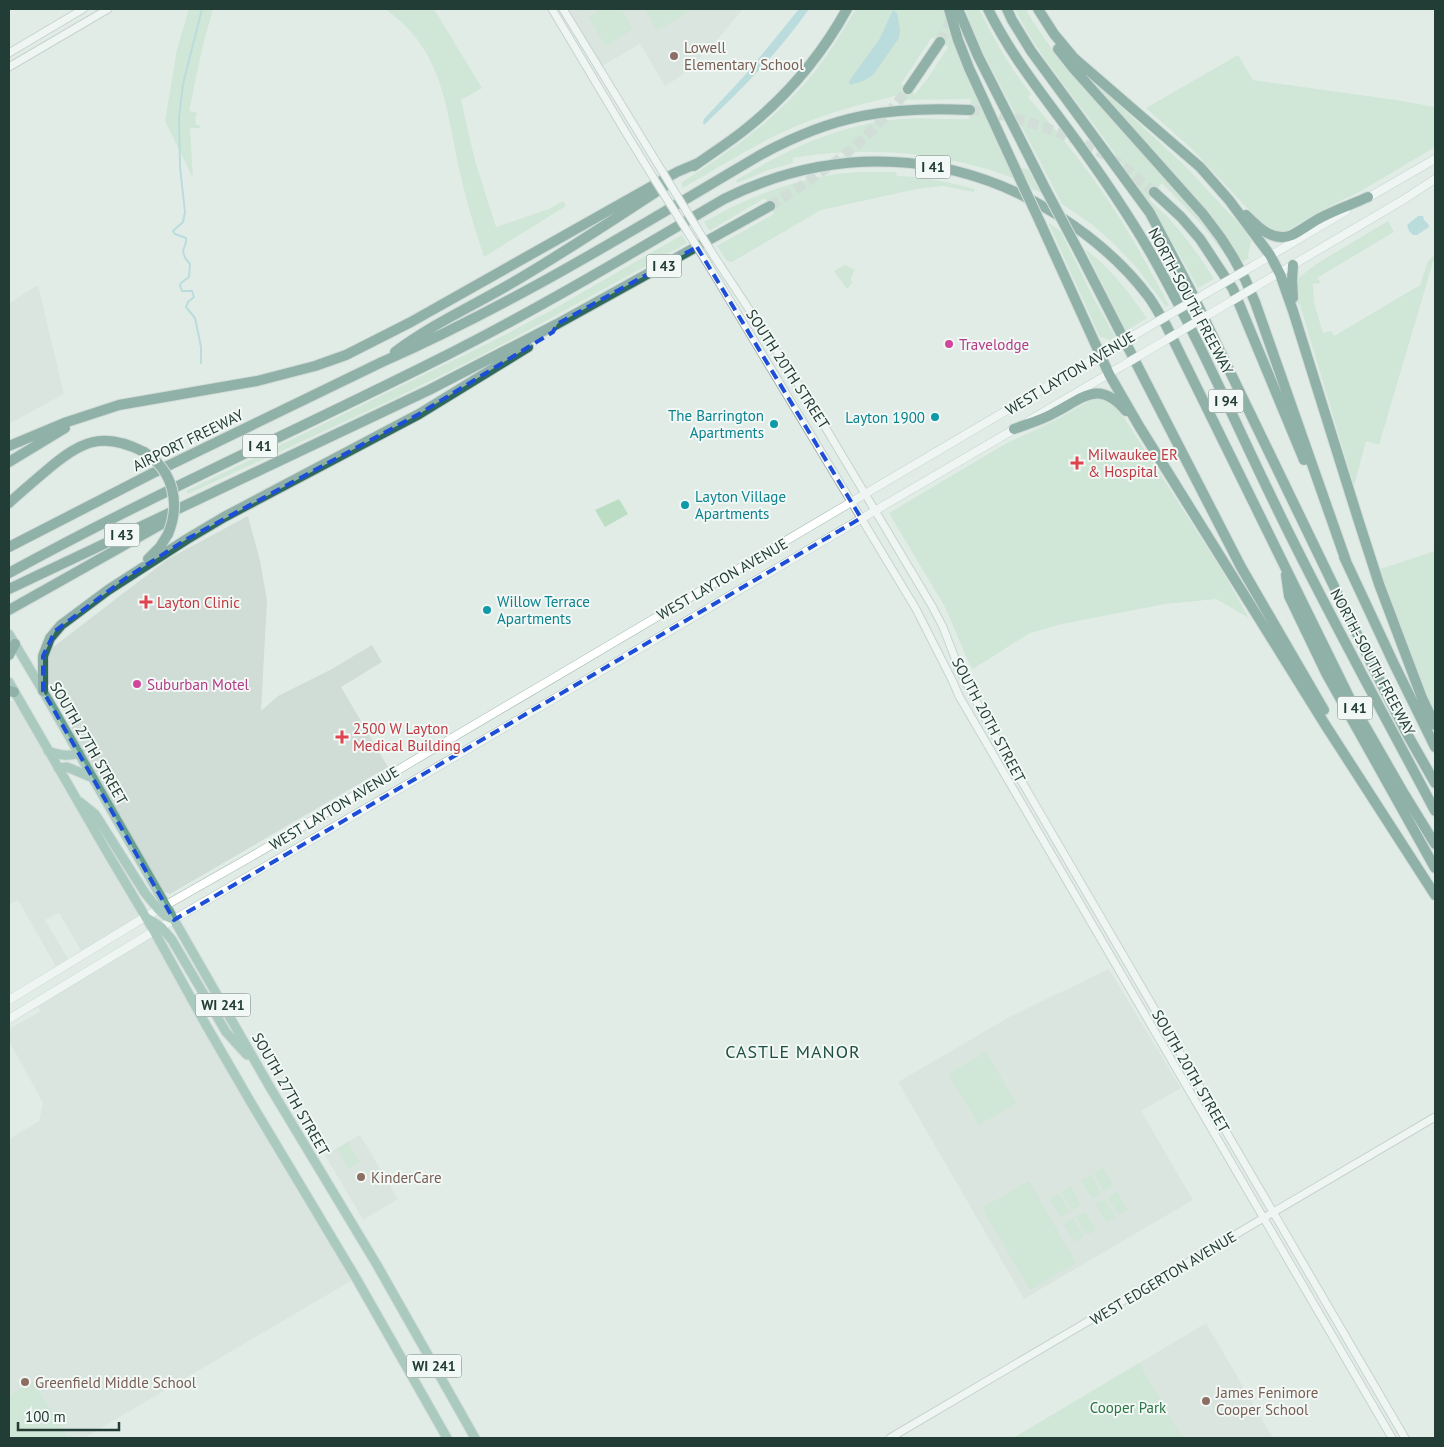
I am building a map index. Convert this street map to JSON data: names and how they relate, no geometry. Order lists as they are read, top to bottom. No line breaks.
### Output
{"streets":{"highway":["I 41","I 43","NORTH-SOUTH FREEWAY","I 94","AIRPORT FREEWAY"],"main road":["WEST LAYTON AVENUE","SOUTH 27TH STREET","WI 241"],"street":["SOUTH 20TH STREET","WEST EDGERTON AVENUE"]},"crossings":[["I 41","AIRPORT FREEWAY"],["SOUTH 20TH STREET","WEST LAYTON AVENUE"],["SOUTH 20TH STREET","WEST EDGERTON AVENUE"],["WEST LAYTON AVENUE","SOUTH 27TH STREET"],["WEST LAYTON AVENUE","WI 241"]],"districts":["CASTLE MANOR"],"parks":["Cooper Park"],"places":{"other":["Lowell Elementary School","Travelodge","Layton 1900","The Barrington Apartments","Layton Village Apartments","Willow Terrace Apartments","Suburban Motel","KinderCare","Greenfield Middle School","James Fenimore Cooper School"],"health":["Milwaukee ER & Hospital","Layton Clinic","2500 W Layton Medical Building"]},"scale_bar":"100 m"}
